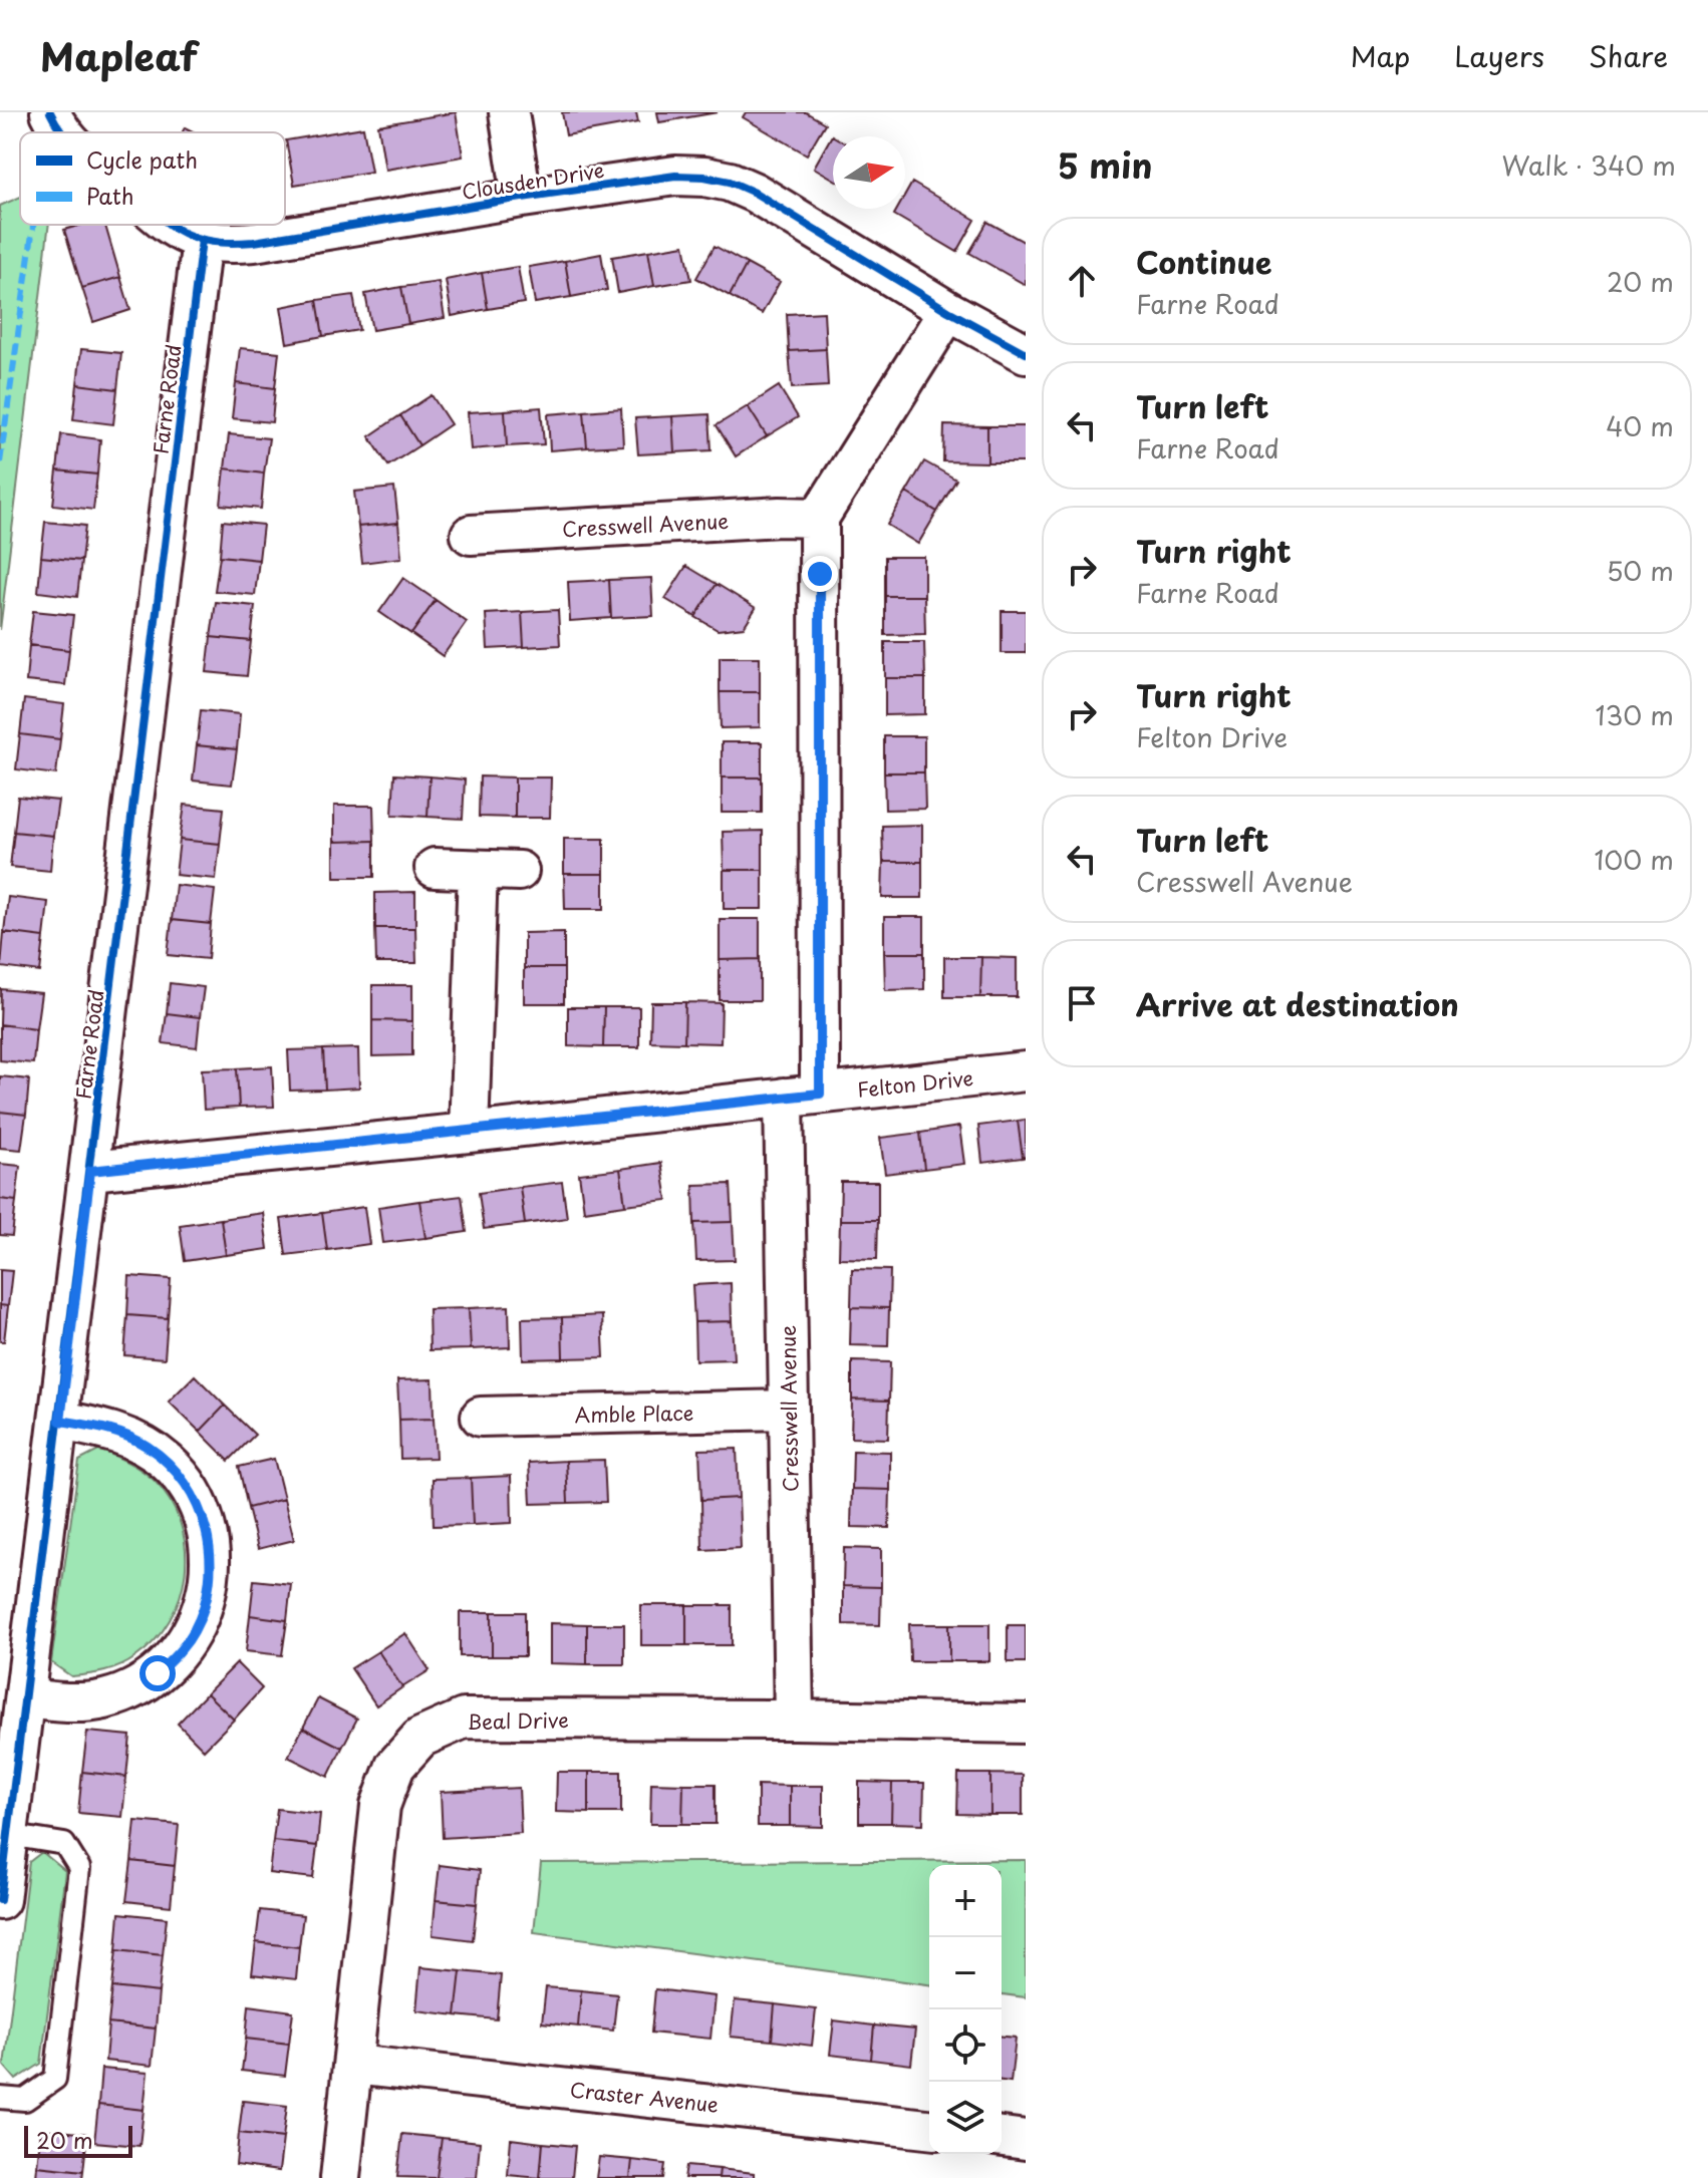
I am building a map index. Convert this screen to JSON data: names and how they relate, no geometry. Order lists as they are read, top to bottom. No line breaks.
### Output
{"streets":{"street":["Clousden Drive","Farne Road","Cresswell Avenue","Felton Drive","Amble Place","Beal Drive","Craster Avenue"]},"crossings":[["Clousden Drive","Farne Road"],["Farne Road","Felton Drive"],["Cresswell Avenue","Felton Drive"],["Cresswell Avenue","Amble Place"],["Cresswell Avenue","Beal Drive"],["Beal Drive","Craster Avenue"]],"legend":["Cycle path","Path"],"scale_bar":"20 m","north":"right","page":{"header":"Mapleaf","nav":["Map","Layers","Share"],"heading":["5 min","Walk · 340 m"],"list":[["Continue","Farne Road","20 m"],["Turn left","Farne Road","40 m"],["Turn right","Farne Road","50 m"],["Turn right","Felton Drive","130 m"],["Turn left","Cresswell Avenue","100 m"],"Arrive at destination"],"map_buttons":["+","−"],"scale":"20 m"}}
